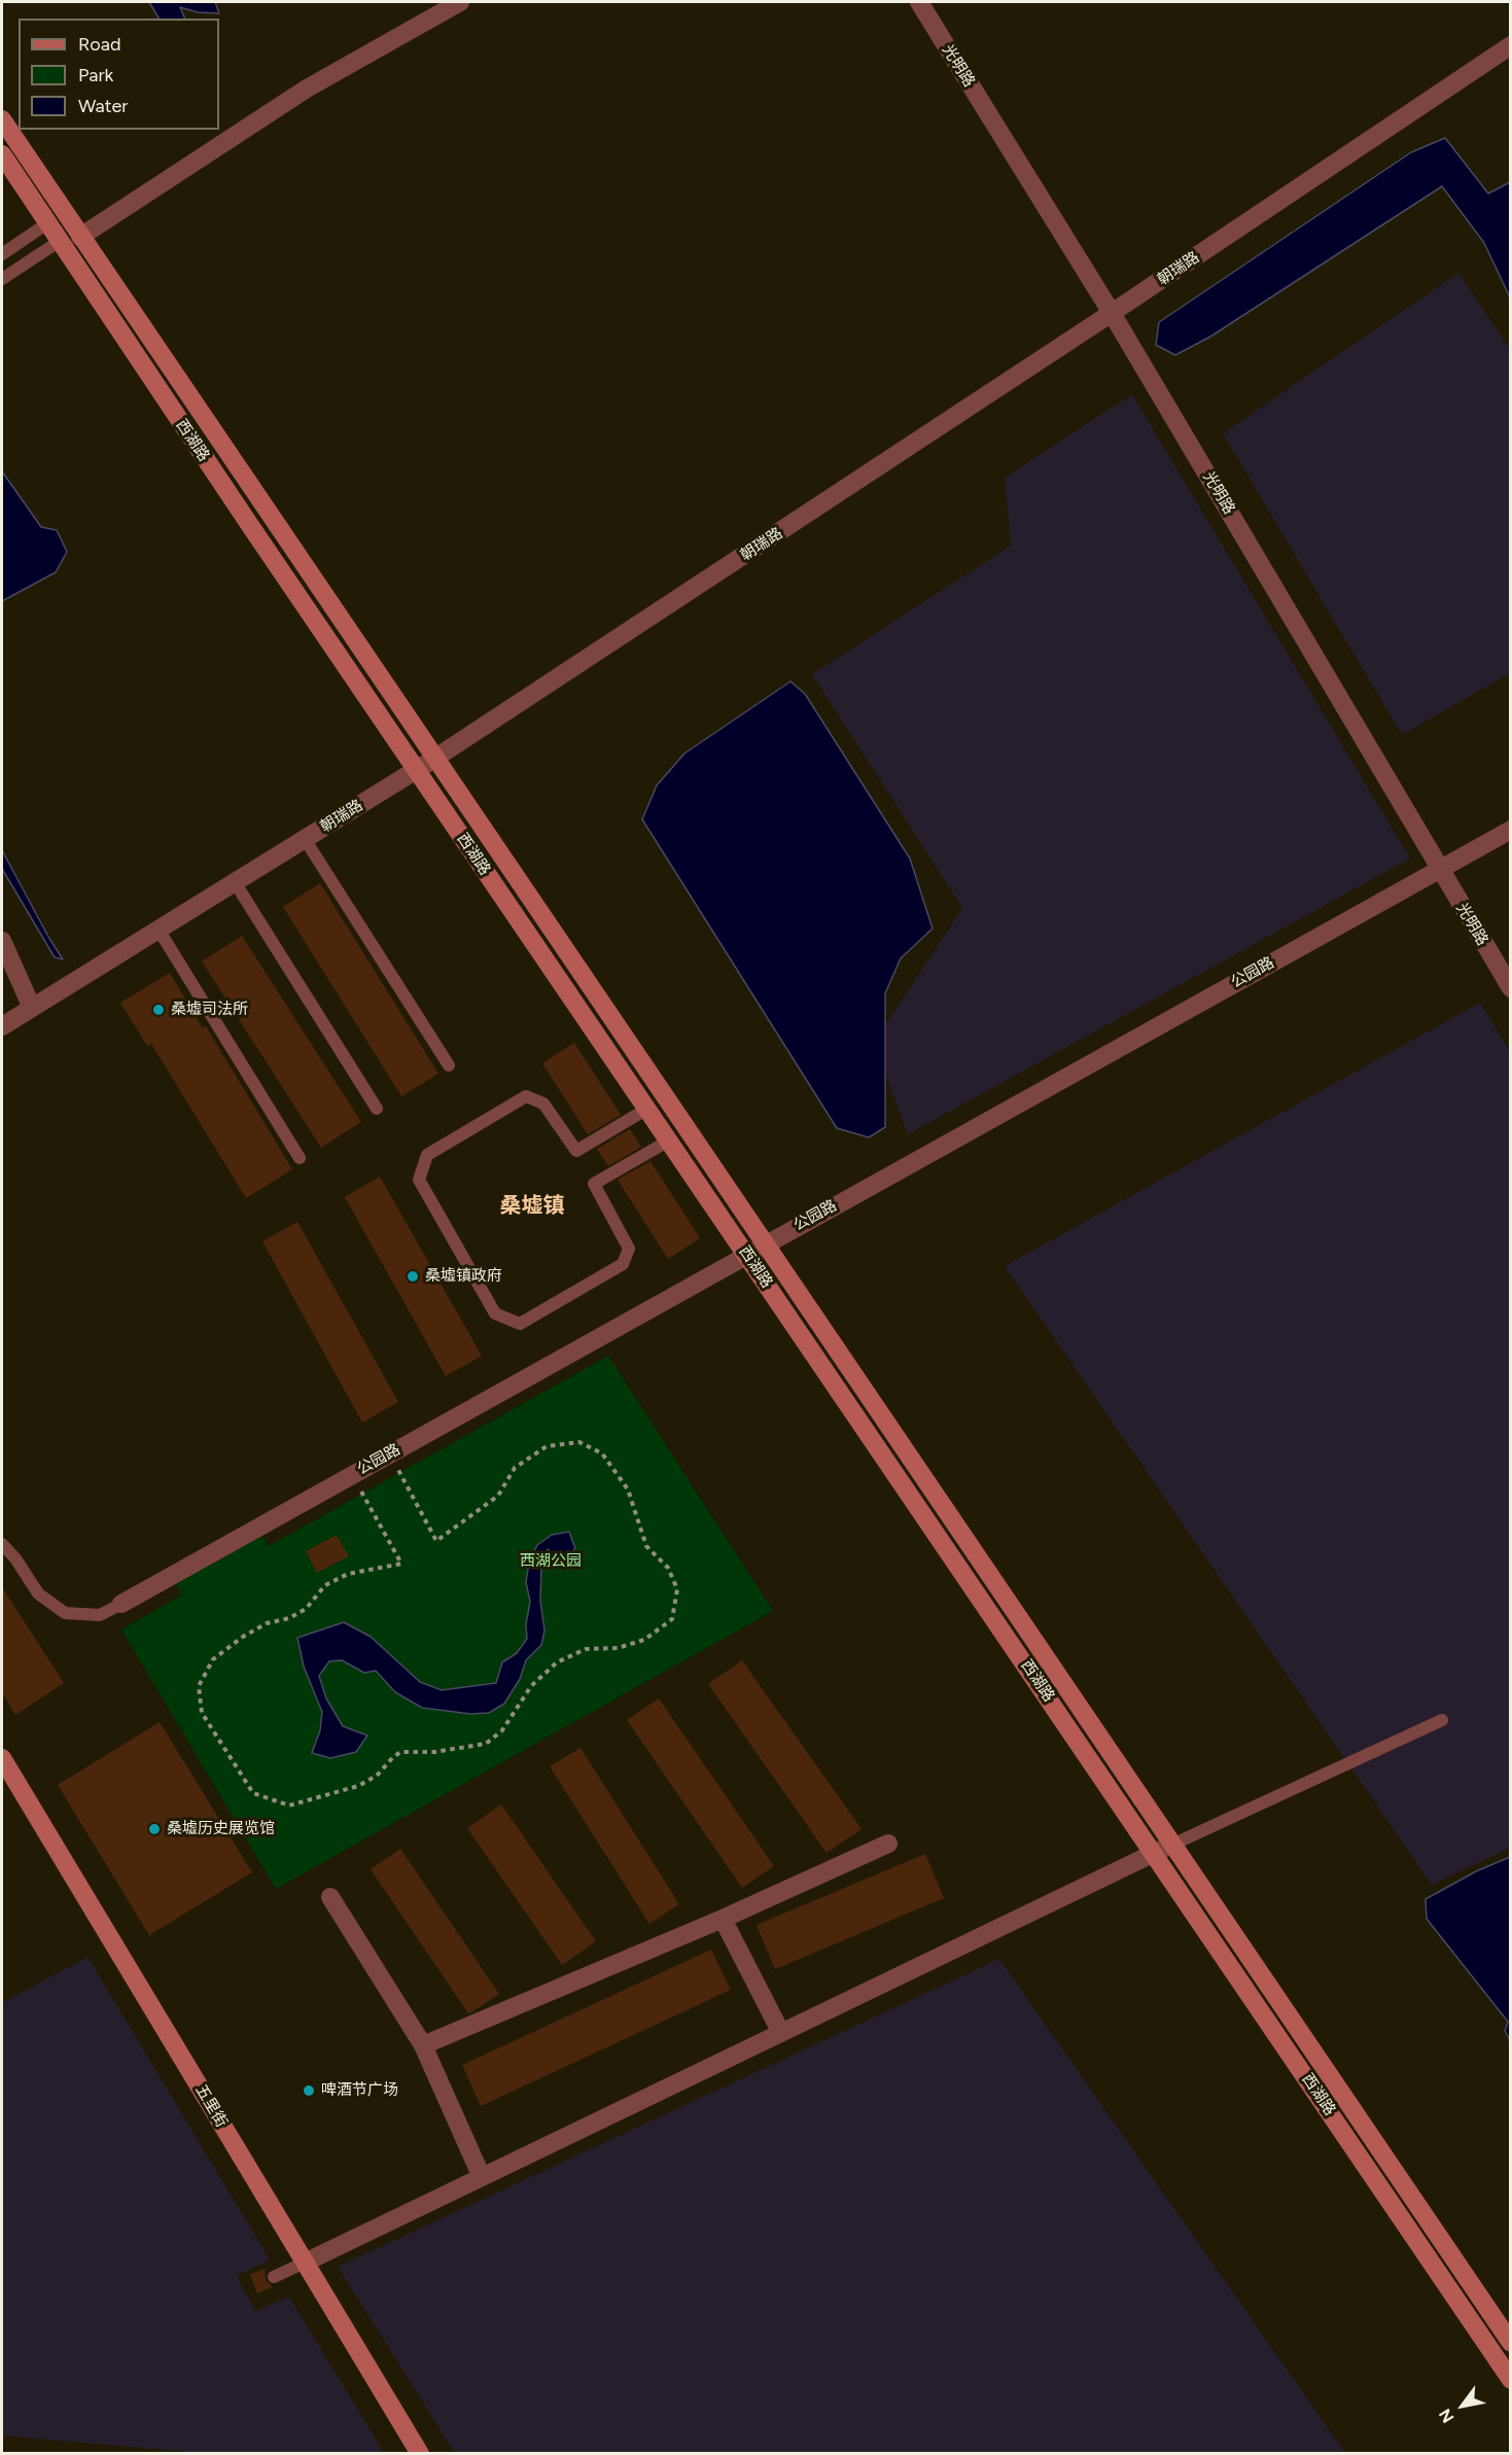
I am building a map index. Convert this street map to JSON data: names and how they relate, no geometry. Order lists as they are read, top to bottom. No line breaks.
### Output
{"streets":{"main road":["西湖路","五里街"],"street":["光明路","朝瑞路","公园路"]},"crossings":[["光明路","朝瑞路"],["光明路","公园路"],["朝瑞路","西湖路"],["西湖路","公园路"]],"districts":["桑墟镇"],"parks":["西湖公园"],"places":["桑墟司法所","桑墟镇政府","桑墟历史展览馆","啤酒节广场"],"legend":["Road","Park","Water"],"north":"bottom left"}
